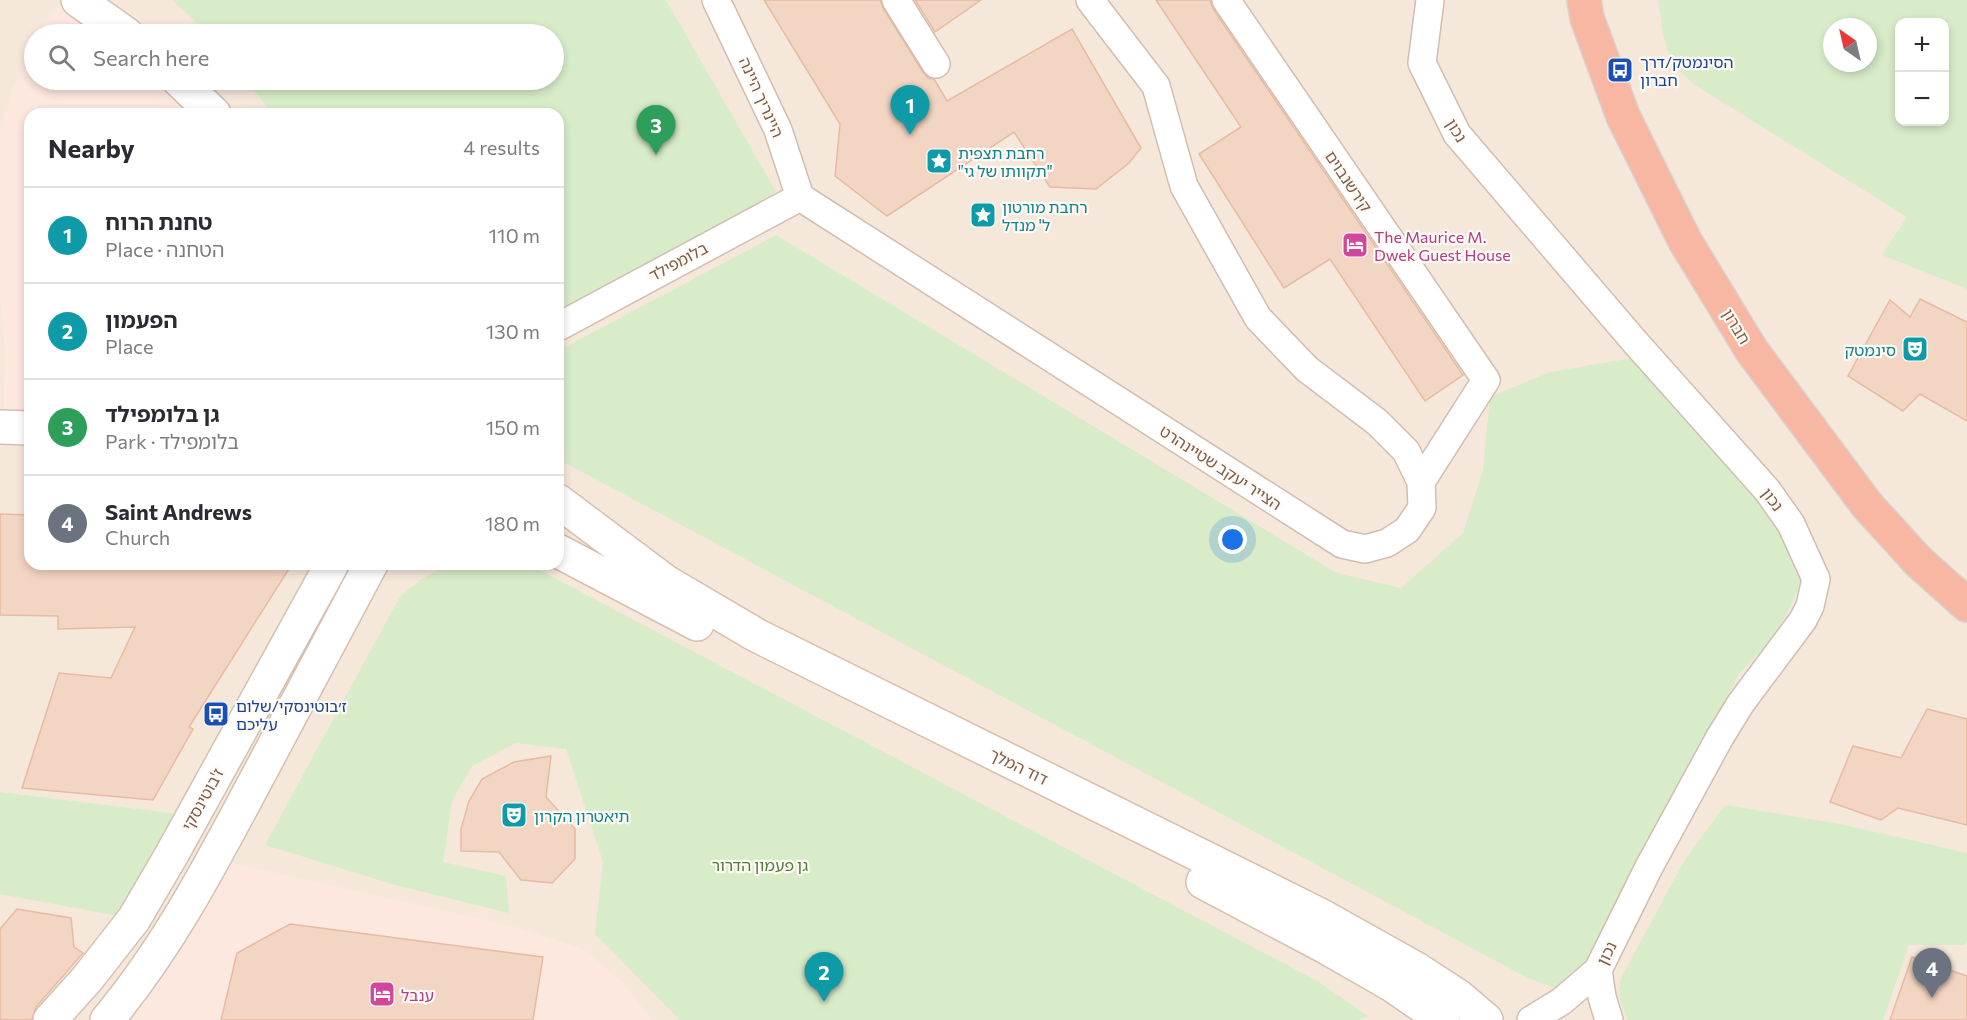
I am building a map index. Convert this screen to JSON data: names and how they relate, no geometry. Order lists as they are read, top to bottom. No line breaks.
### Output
{"streets":{"highway":["חברון"],"street":["היינריך היינה","נכון","קירשנבוים","בלומפילד","הצייר יעקב שטיינהרט","דוד המלך","ז'בוטינסקי"]},"crossings":[["היינריך היינה","בלומפילד"],["היינריך היינה","הצייר יעקב שטיינהרט"],["קירשנבוים","הצייר יעקב שטיינהרט"],["בלומפילד","הצייר יעקב שטיינהרט"]],"parks":["גן פעמון הדרור"],"places":{"bus stop":["הסינמטק/דרך חברון","ז׳בוטינסקי/שלום עליכם"],"place":["רחבת תצפית \"תקוותו של גי\"","רחבת מורטון ל' מנדל"],"hotel":["The Maurice M. Dwek Guest House","ענבל"],"theatre":["סינמטק","תיאטרון הקרון"]},"north":"top left","page":{"map_buttons":["+","−"],"search":"Search here","pins":["1","3","4","2"],"heading":["Nearby","4 results"],"list":[{"mark":"1","name":"טחנת הרוח","note":"Place · הטחנה","value":"110 m"},{"mark":"2","name":"הפעמון","note":"Place","value":"130 m"},{"mark":"3","name":"גן בלומפילד","note":"Park · בלומפילד","value":"150 m"},{"mark":"4","name":"Saint Andrews","note":"Church","value":"180 m"}]}}
